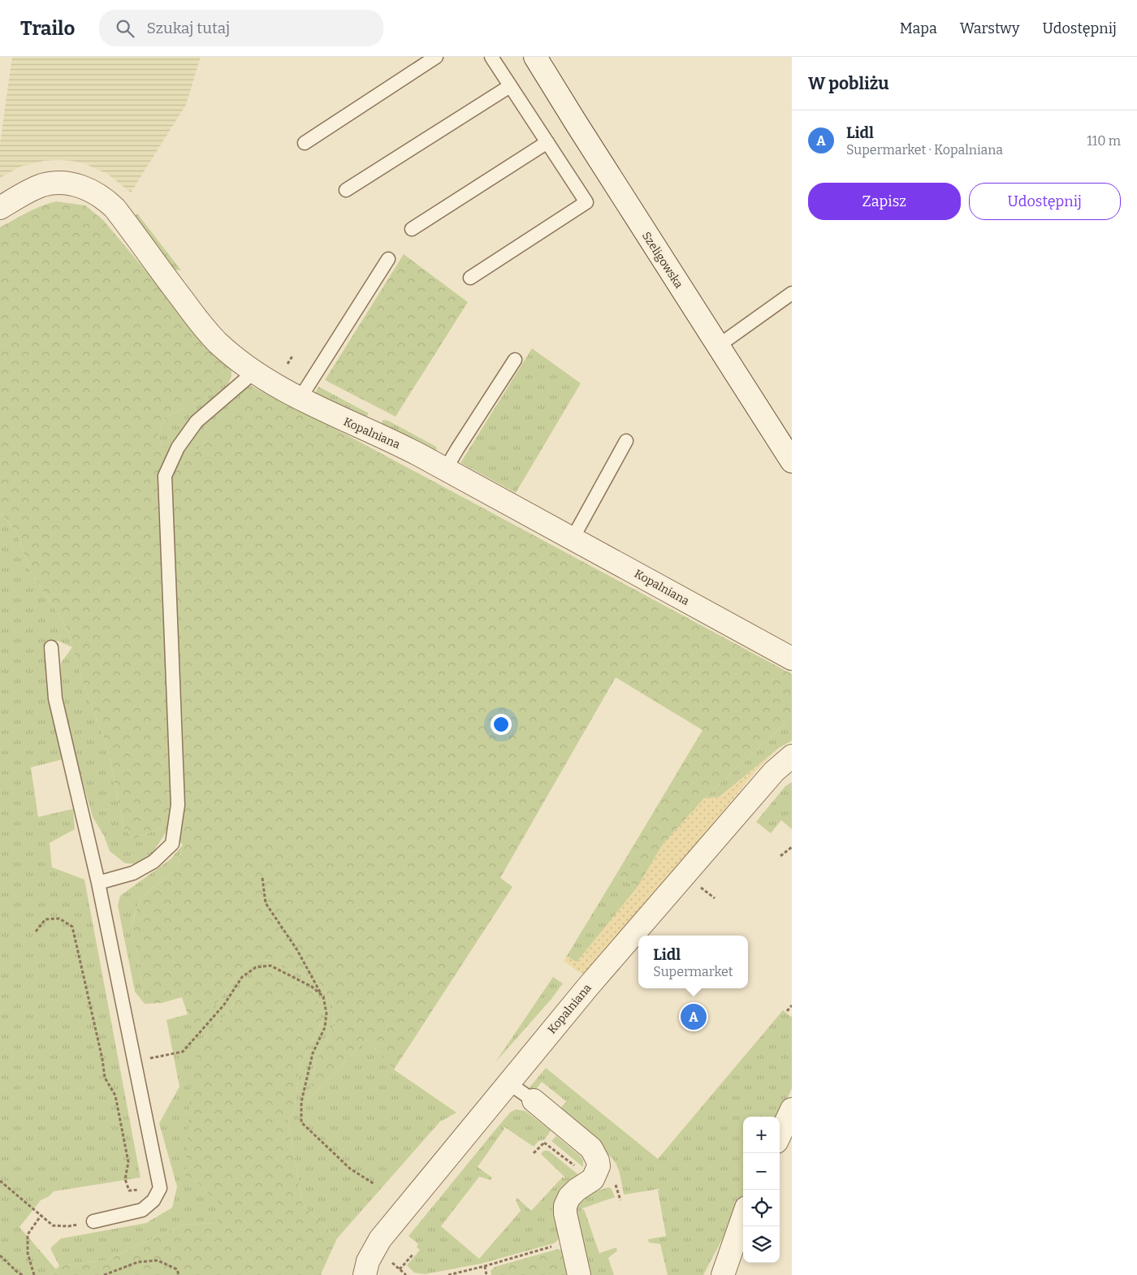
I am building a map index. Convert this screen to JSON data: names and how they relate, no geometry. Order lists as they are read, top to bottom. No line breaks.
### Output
{"streets":{"street":["Szeligowska","Kopalniana"]},"page":{"header":"Trailo","search":"Szukaj tutaj","nav":["Mapa","Warstwy","Udostępnij"],"heading":"W pobliżu","list":[{"mark":"A","name":"Lidl","note":"Supermarket · Kopalniana","value":"110 m"}],"buttons":["Zapisz","Udostępnij"],"popup":["Lidl","Supermarket"],"pins":"A","map_buttons":["+","−"]}}
